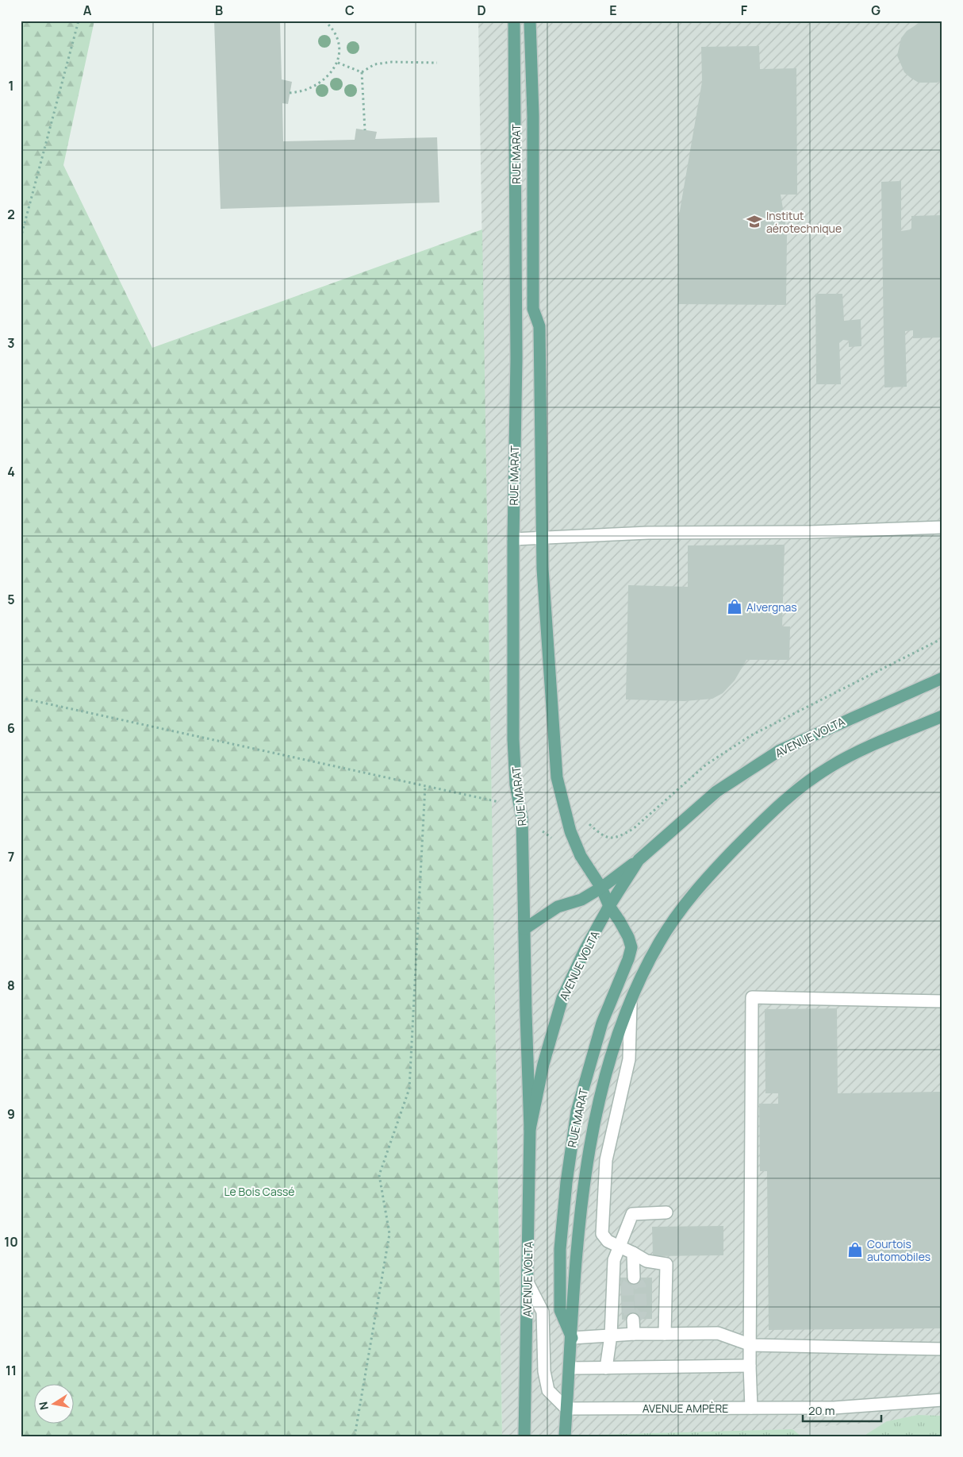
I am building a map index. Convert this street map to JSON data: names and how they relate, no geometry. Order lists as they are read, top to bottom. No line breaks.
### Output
{"streets":{"main road":["RUE MARAT","AVENUE VOLTA"],"street":["AVENUE AMPÈRE"]},"crossings":[["RUE MARAT","AVENUE VOLTA"]],"parks":["Le Bois Cassé"],"places":{"school or university":["Institut aérotechnique"],"shop":["Alvergnas","Courtois automobiles"]},"scale_bar":"20 m","north":"left","grid":{"columns":["A","B","C","D","E","F","G"],"rows":["1","2","3","4","5","6","7","8","9","10","11"]}}
